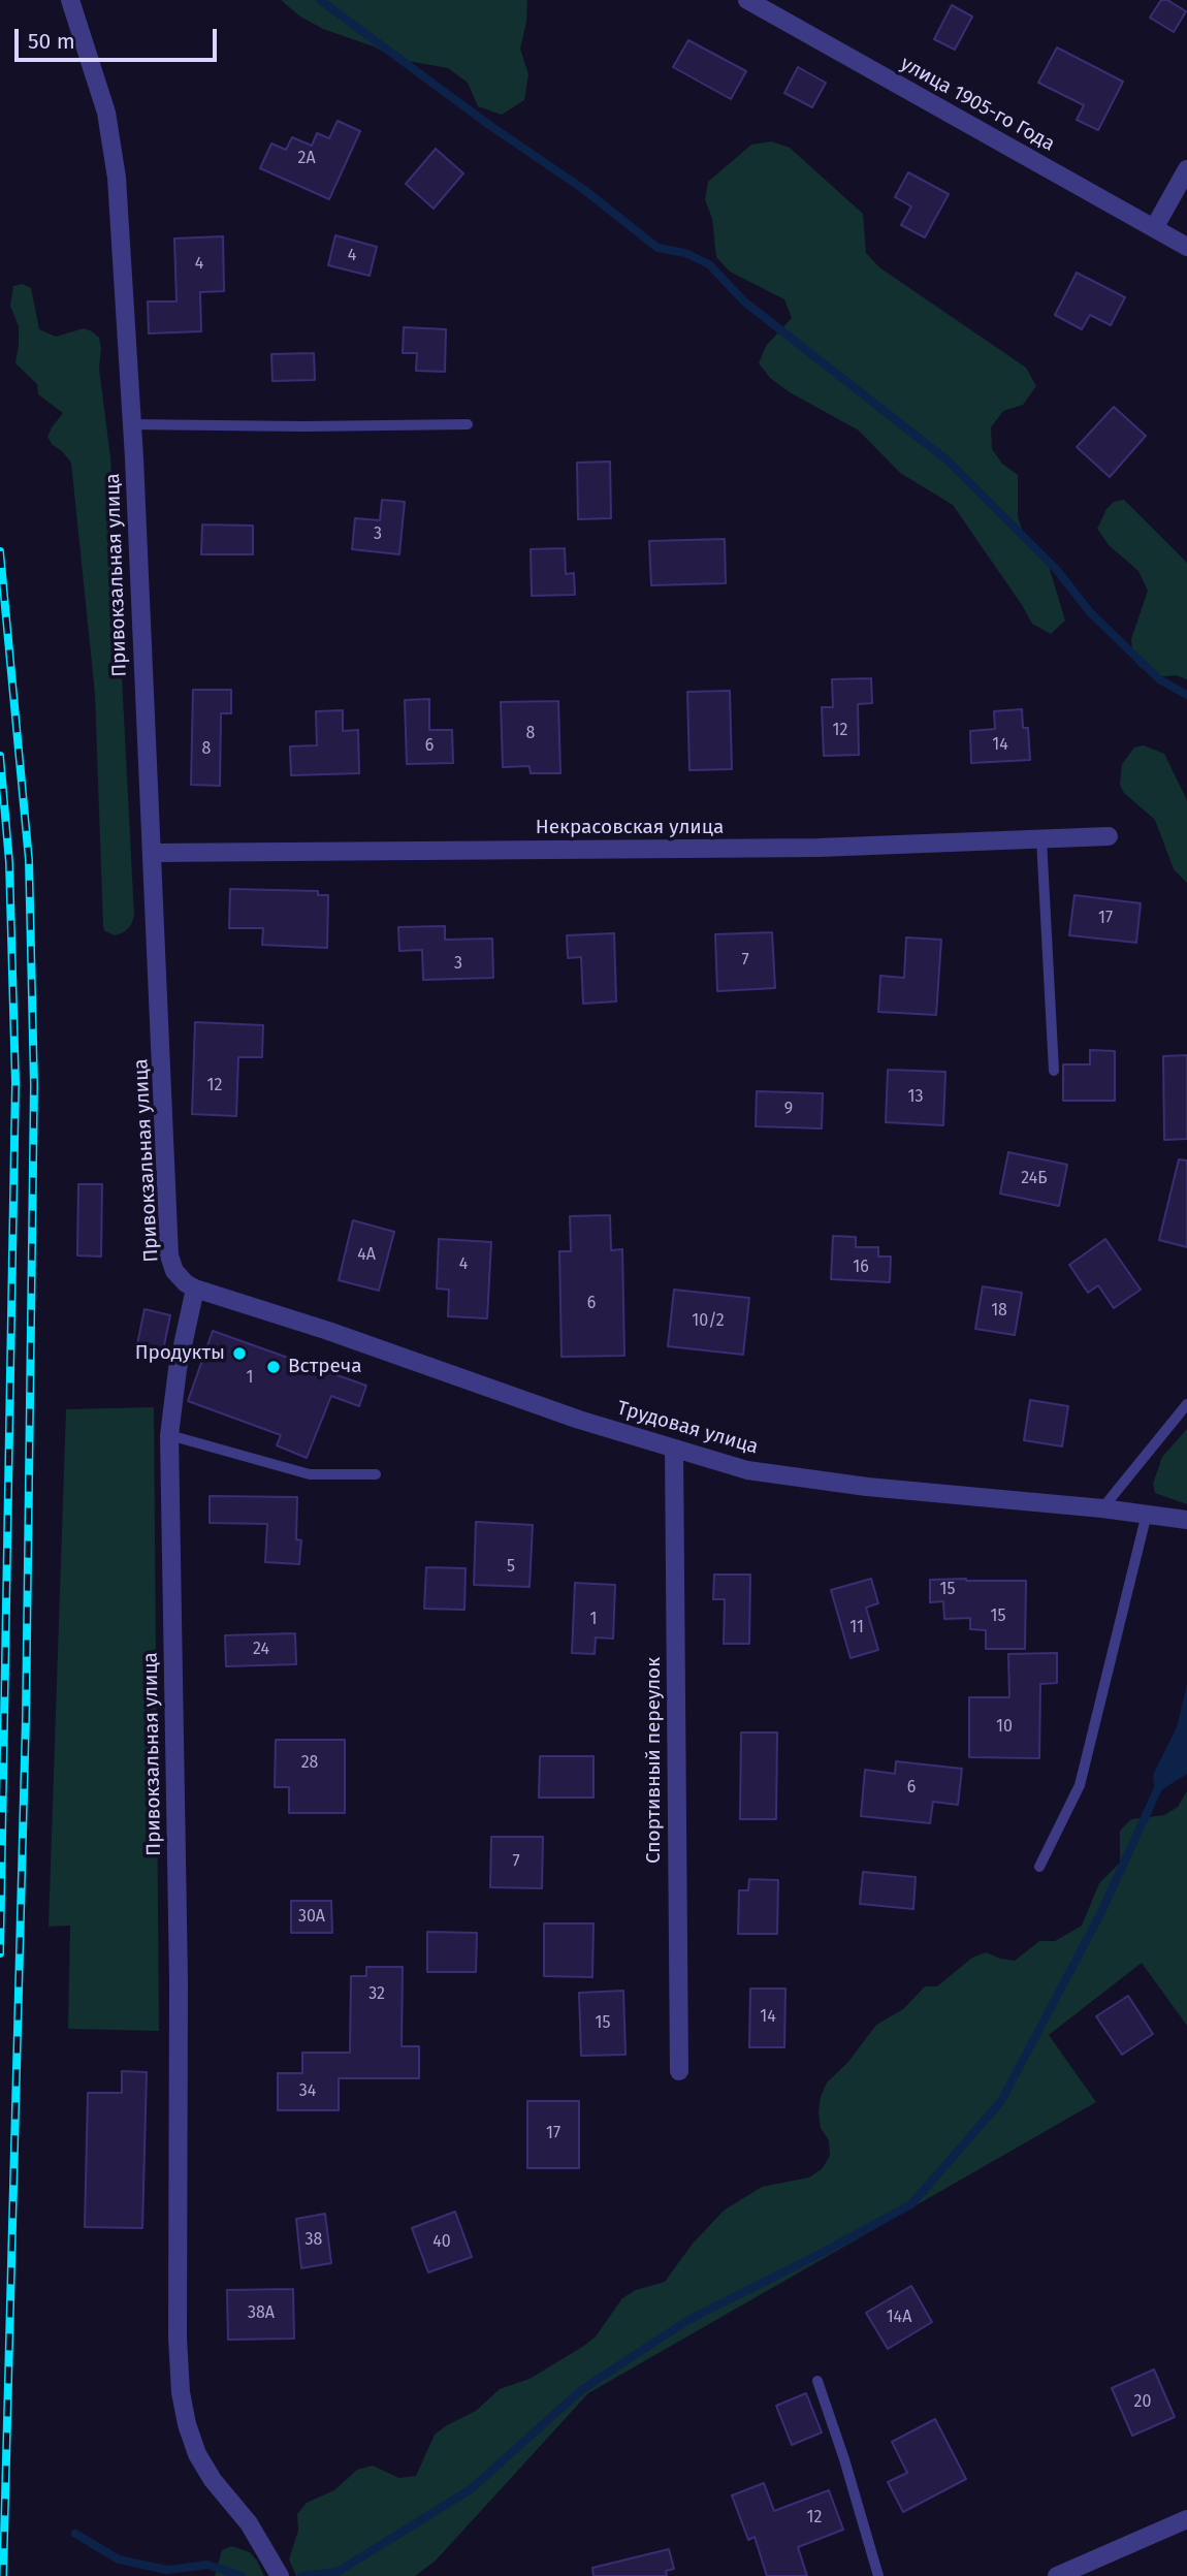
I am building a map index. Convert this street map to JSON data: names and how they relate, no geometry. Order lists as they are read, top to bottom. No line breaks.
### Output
{"streets":{"street":["улица 1905-го Года","Привокзальная улица","Некрасовская улица","Трудовая улица","Спортивный переулок"]},"crossings":[["Привокзальная улица","Некрасовская улица"],["Привокзальная улица","Трудовая улица"],["Трудовая улица","Спортивный переулок"]],"places":["Продукты","Встреча"],"house_numbers":["2А","4","4","3","12","8","14","6","8","17","7","3","12","13","9","24Б","4А","4","16","6","18","10/2","1","5","15","15","1","11","24","10","28","6","7","30А","32","14","15","34","17","38","40","38А","14А","20","12"],"scale_bar":"50 m"}
